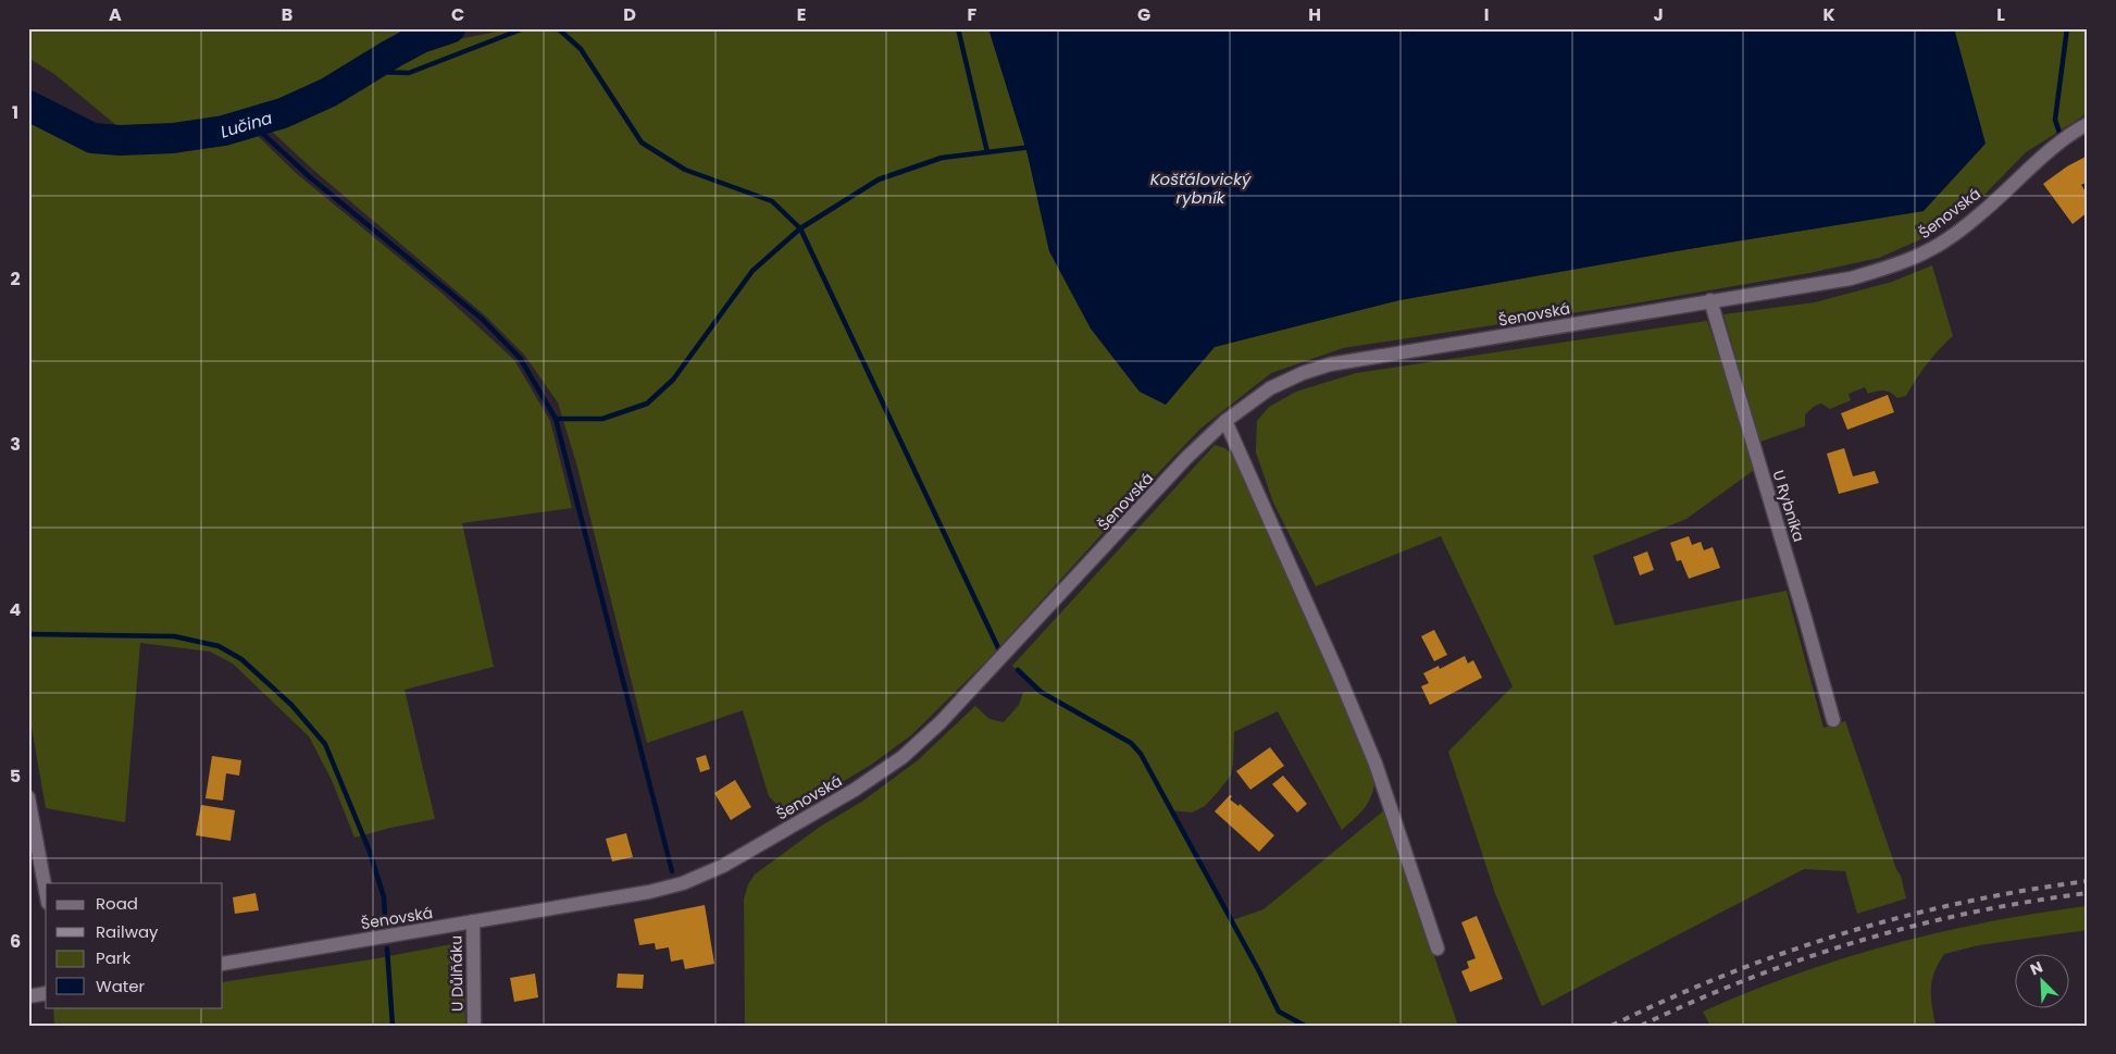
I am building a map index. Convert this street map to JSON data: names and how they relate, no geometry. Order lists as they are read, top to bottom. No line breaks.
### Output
{"streets":{"street":["Šenovská","U Rybníka","U Důlňáku"]},"crossings":[["Šenovská","U Rybníka"],["Šenovská","U Důlňáku"]],"water":["Lučina","Košťálovický rybník"],"legend":["Road","Railway","Park","Water"],"north":"top left","grid":{"columns":["A","B","C","D","E","F","G","H","I","J","K","L"],"rows":["1","2","3","4","5","6"]}}
